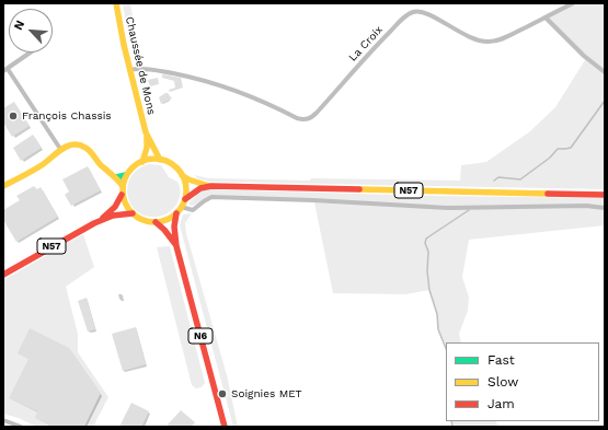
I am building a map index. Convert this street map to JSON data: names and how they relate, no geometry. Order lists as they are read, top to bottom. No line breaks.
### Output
{"streets":{"main road":["Chaussée de Mons","N57","N6"],"street":["La Croix"]},"crossings":[["La Croix","Chaussée de Mons"],["Chaussée de Mons","N57"],["Chaussée de Mons","N6"],["N57","N6"]],"places":["François Chassis","Soignies MET"],"legend":["Fast","Slow","Jam"],"north":"top left"}
